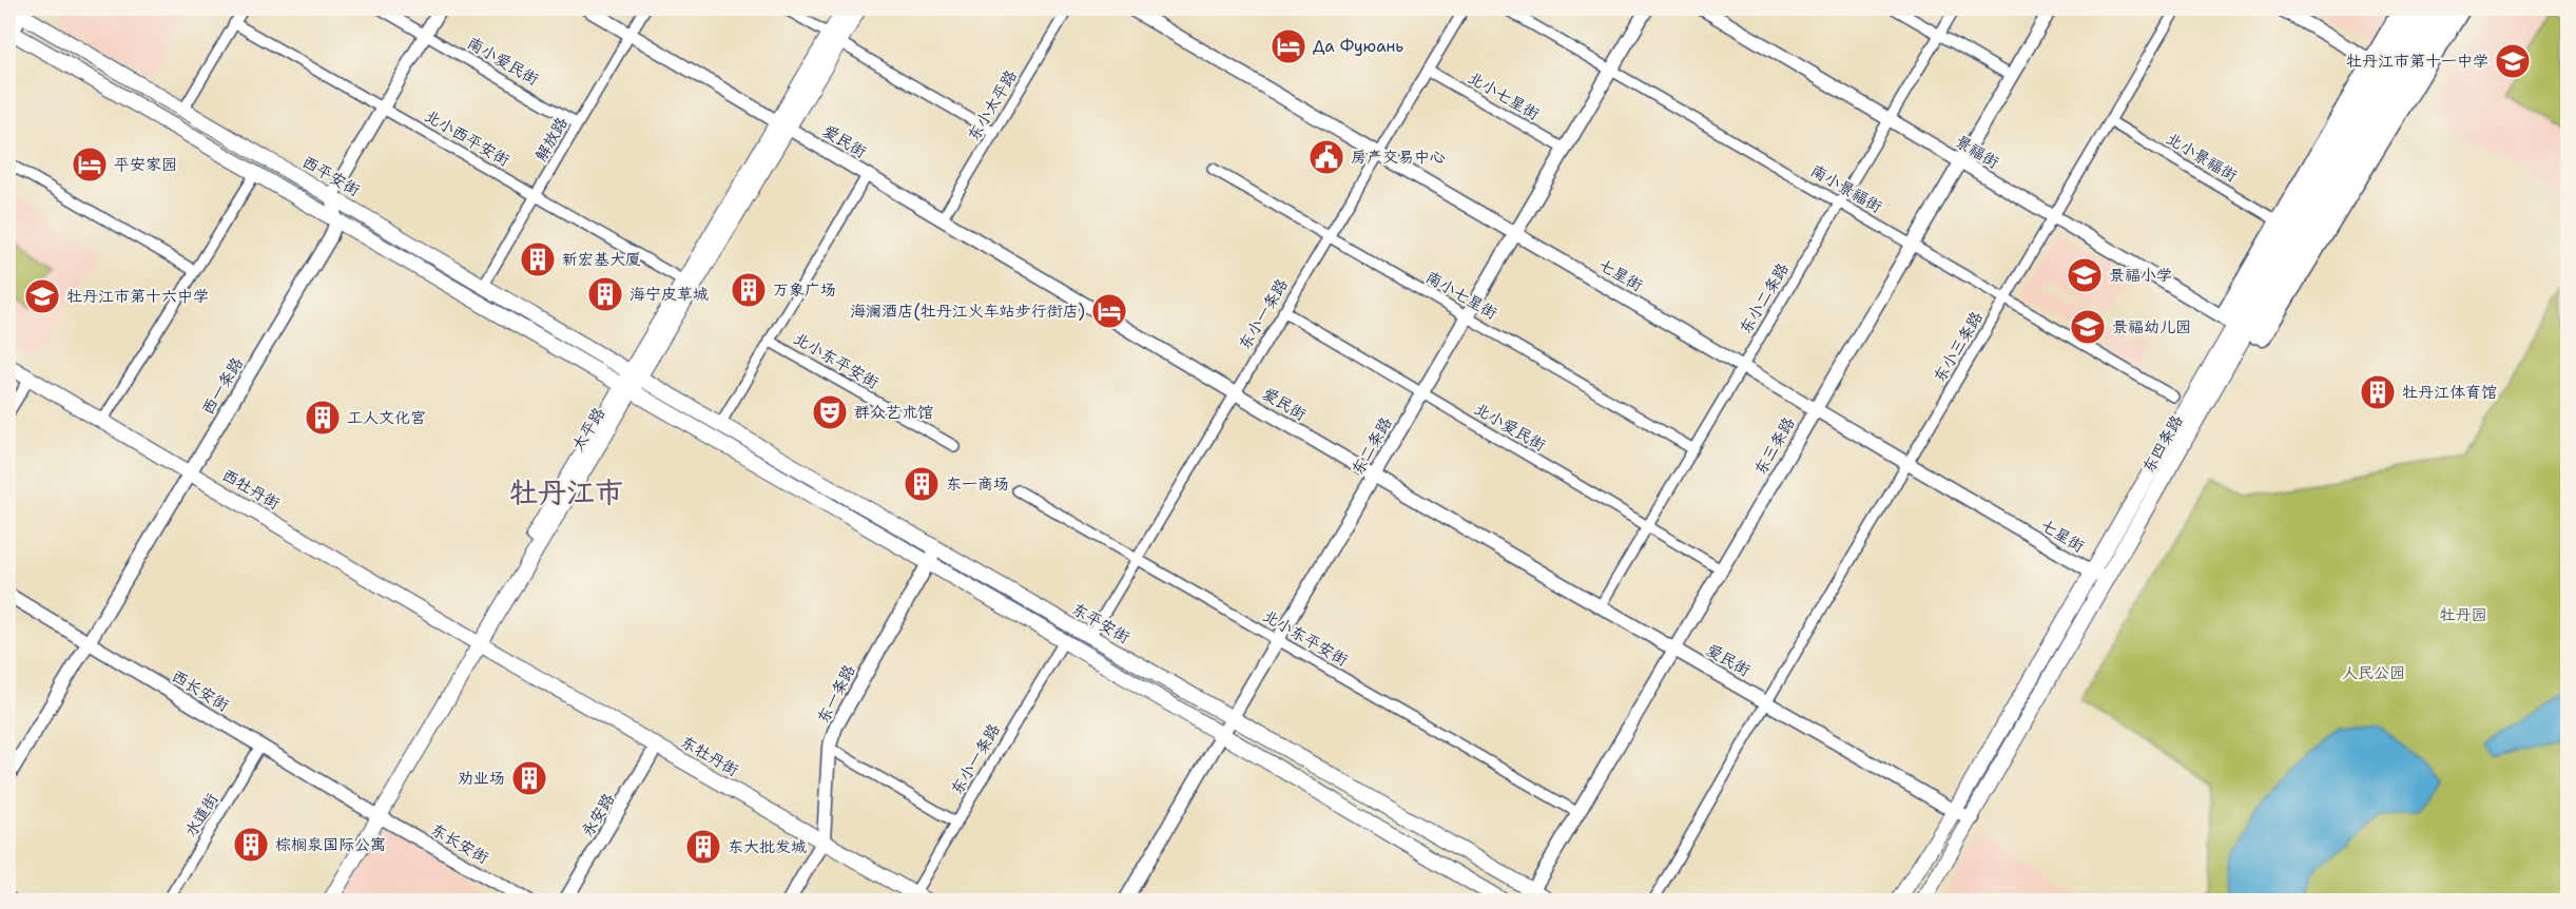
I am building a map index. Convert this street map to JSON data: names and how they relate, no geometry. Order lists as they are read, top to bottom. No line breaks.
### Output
{"streets":{"main road":["西平安街","太平路","西牡丹街","东平安街","东牡丹街"],"street":["南小爱民街","北小七星街","东小太平路","北小西平安街","解放路","爱民街","景福街","北小景福街","南小景福街","七星街","南小七星街","东小二条路","东小一条路","东小三条路","北小东平安街","西一条路","北小爱民街","东二条路","东三条路","西长安街","东一条路","水道街","永安路","东长安街"]},"crossings":[["南小爱民街","解放路"],["北小七星街","东小一条路"],["北小七星街","东二条路"],["东小太平路","爱民街"],["北小西平安街","解放路"],["北小西平安街","太平路"],["解放路","爱民街"],["解放路","西平安街"],["爱民街","东小二条路"],["爱民街","东小一条路"],["爱民街","东小三条路"],["爱民街","太平路"],["爱民街","东二条路"],["爱民街","东三条路"],["景福街","东小二条路"],["景福街","东小三条路"],["景福街","东三条路"],["北小景福街","东小三条路"],["西平安街","太平路"],["西平安街","东平安街"],["南小景福街","东小二条路"],["南小景福街","东小三条路"],["南小景福街","东二条路"],["南小景福街","东三条路"],["七星街","东小二条路"],["七星街","东小一条路"],["七星街","东小三条路"],["七星街","东二条路"],["七星街","东三条路"],["南小七星街","东小二条路"],["南小七星街","东小一条路"],["南小七星街","东二条路"],["东小二条路","北小爱民街"],["东小一条路","北小东平安街"],["东小一条路","北小爱民街"],["东小一条路","东平安街"],["东小一条路","东牡丹街"],["北小东平安街","东二条路"],["北小东平安街","东三条路"],["西一条路","西牡丹街"],["西一条路","西长安街"],["北小爱民街","东二条路"],["北小爱民街","东三条路"],["太平路","西牡丹街"],["太平路","东平安街"],["太平路","西长安街"],["太平路","东牡丹街"],["太平路","东长安街"],["东二条路","东平安街"],["东三条路","东平安街"],["西牡丹街","东牡丹街"],["东平安街","东一条路"],["西长安街","水道街"],["西长安街","东长安街"],["东一条路","东牡丹街"],["东牡丹街","永安路"]],"districts":["牡丹江市"],"parks":["牡丹园","人民公园"],"places":{"hotel":["Да Фуюань","平安家园","海澜酒店(牡丹江火车站步行街店)"],"school or university":["牡丹江市第十一中学","景福小学","牡丹江市第十六中学","景福幼儿园"],"public building":["房产交易中心"],"building":["新宏基大厦","万象广场","海宁皮草城","牡丹江体育馆","工人文化宫","东一商场","劝业场","棕榈泉国际公寓","东大批发城"],"theatre":["群众艺术馆"]}}
